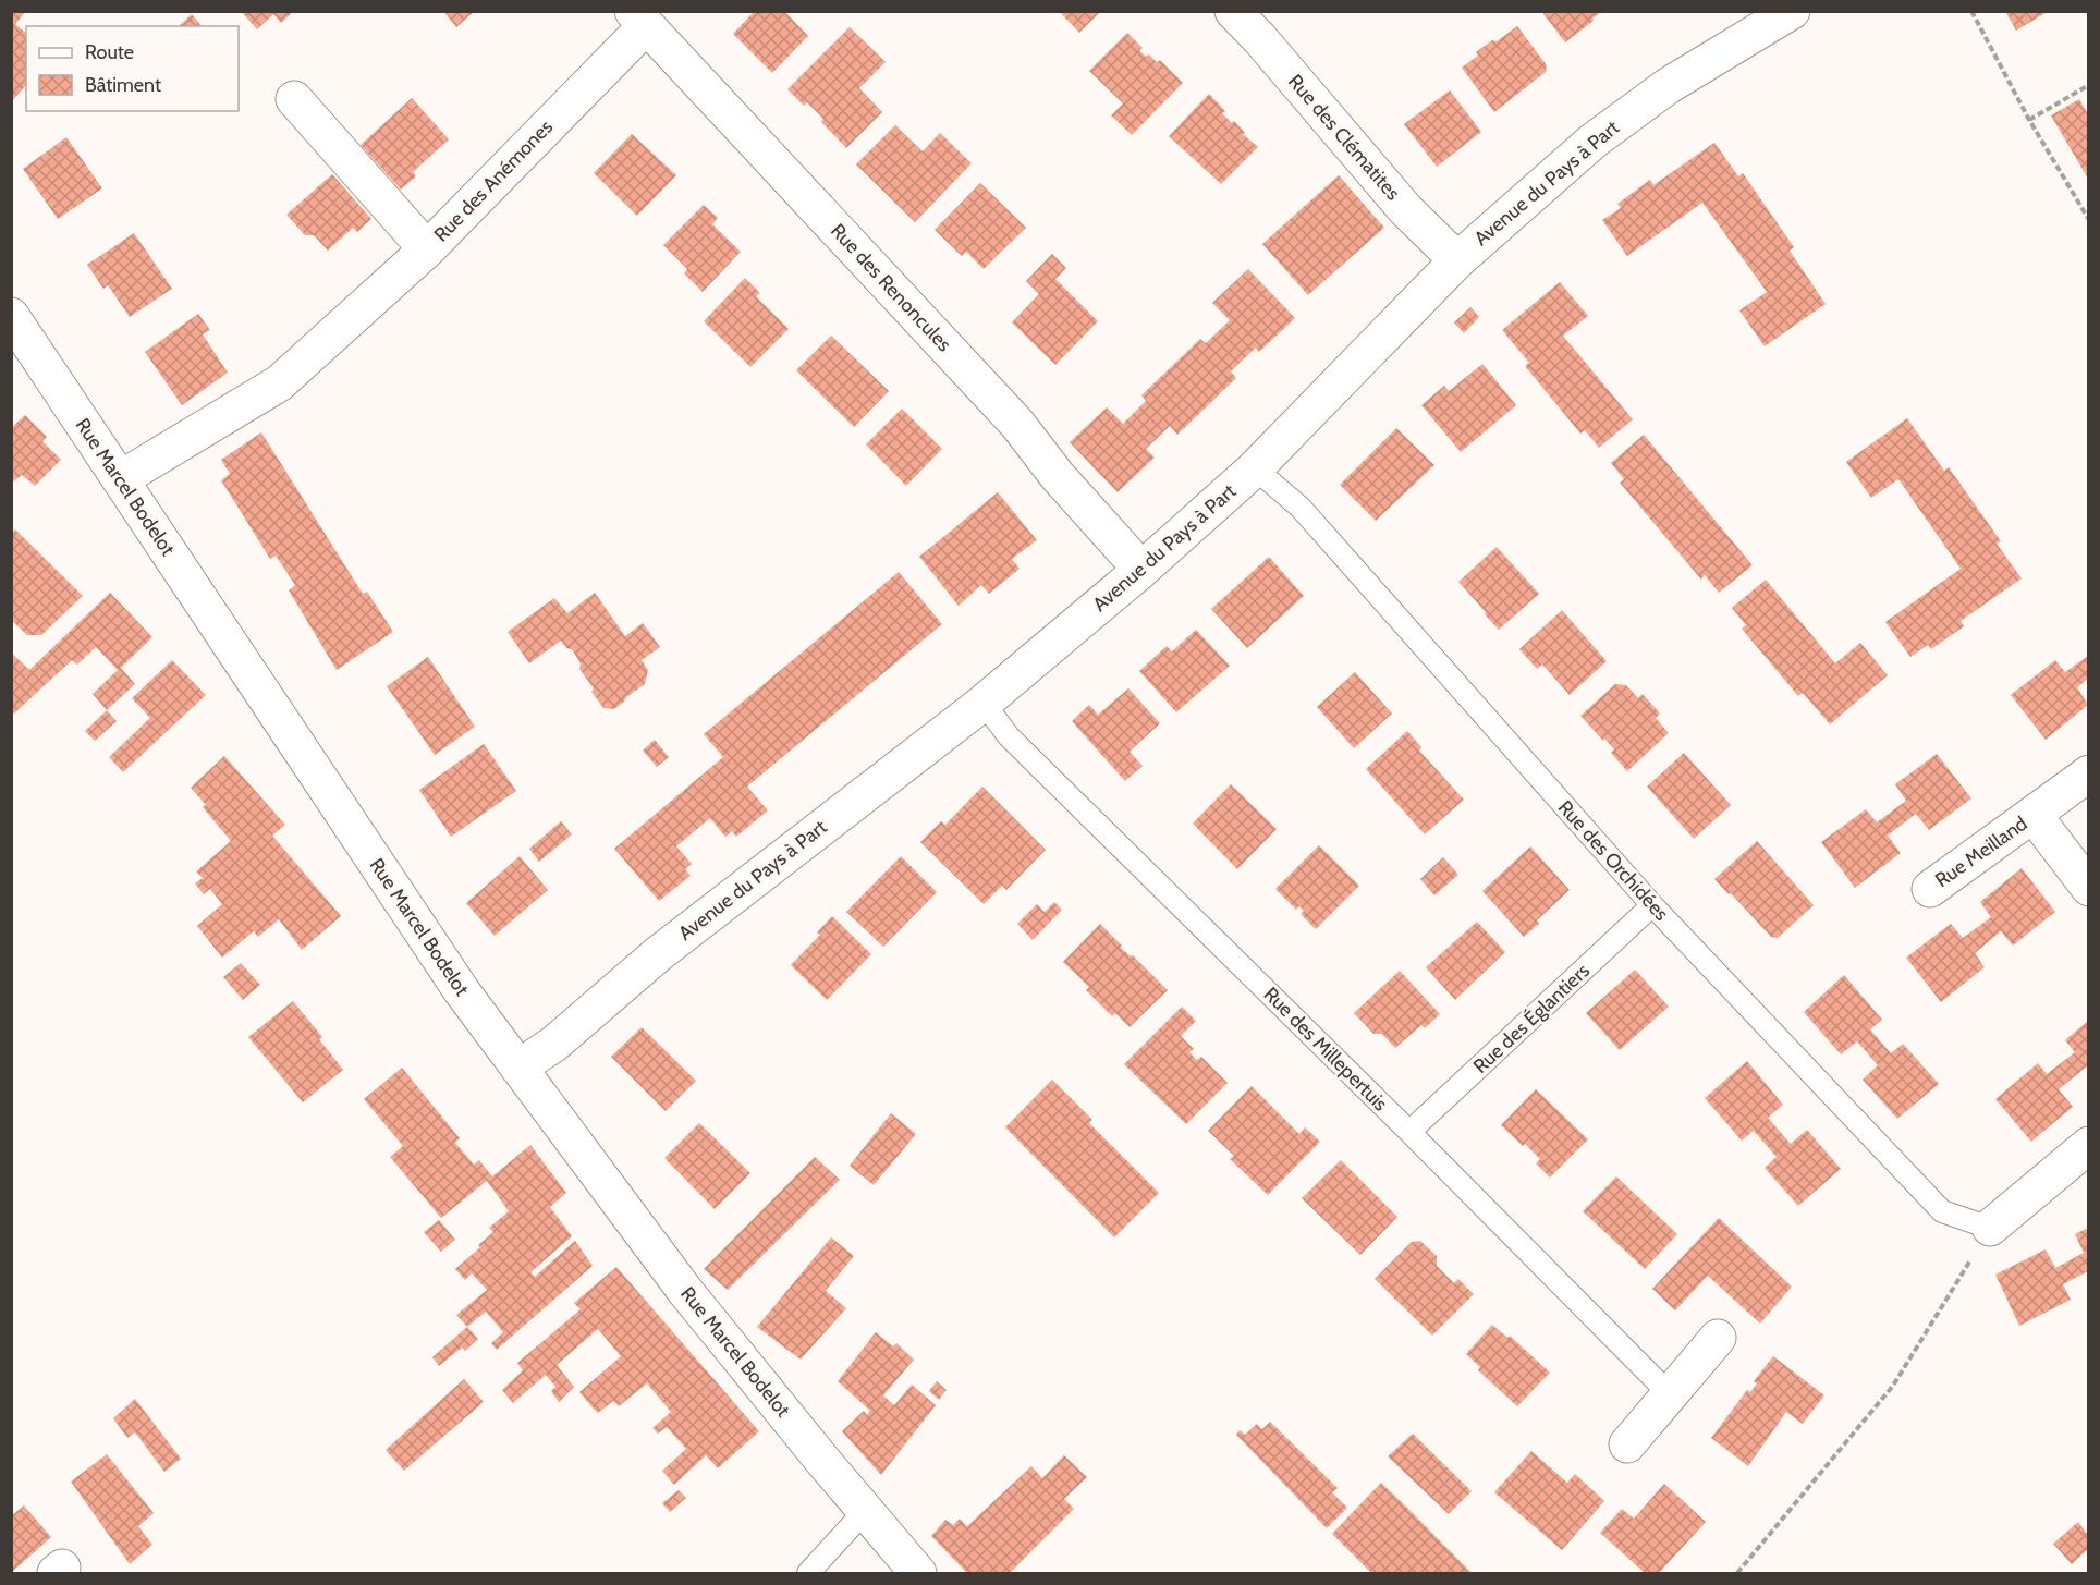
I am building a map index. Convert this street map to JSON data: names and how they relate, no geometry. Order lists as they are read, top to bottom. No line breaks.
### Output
{"streets":{"street":["Rue des Clématites","Rue des Anémones","Avenue du Pays à Part","Rue des Renoncules","Rue Marcel Bodelot","Rue Meilland"],"lane":["Rue des Orchidées","Rue des Églantiers","Rue des Millepertuis"]},"crossings":[["Rue des Clématites","Avenue du Pays à Part"],["Rue des Anémones","Rue des Renoncules"],["Avenue du Pays à Part","Rue des Renoncules"],["Avenue du Pays à Part","Rue Marcel Bodelot"],["Avenue du Pays à Part","Rue des Orchidées"],["Avenue du Pays à Part","Rue des Millepertuis"],["Rue des Orchidées","Rue des Églantiers"],["Rue des Églantiers","Rue des Millepertuis"]],"legend":["Route","Bâtiment"]}
